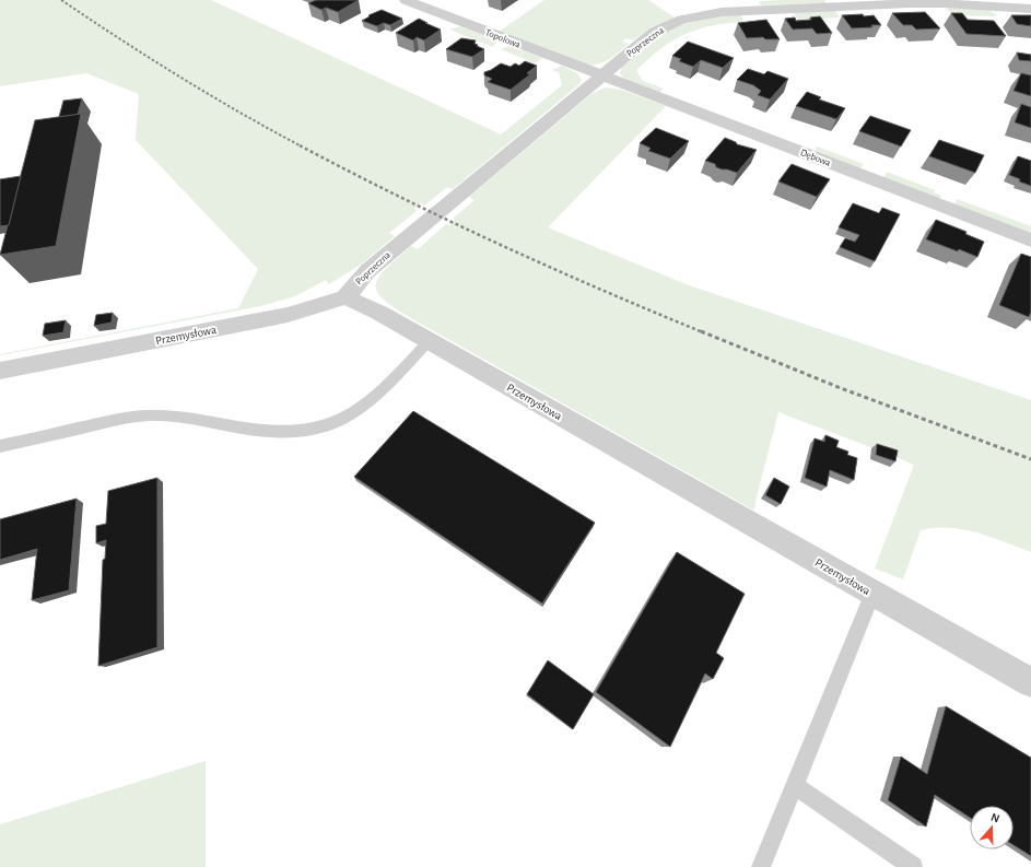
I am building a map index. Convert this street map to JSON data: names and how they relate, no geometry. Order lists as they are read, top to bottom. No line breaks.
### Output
{"streets":{"street":["Topolowa","Poprzeczna","Dębowa","Przemysłowa"]},"crossings":[["Topolowa","Poprzeczna"],["Topolowa","Dębowa"],["Poprzeczna","Dębowa"],["Poprzeczna","Przemysłowa"]],"north":"top"}
